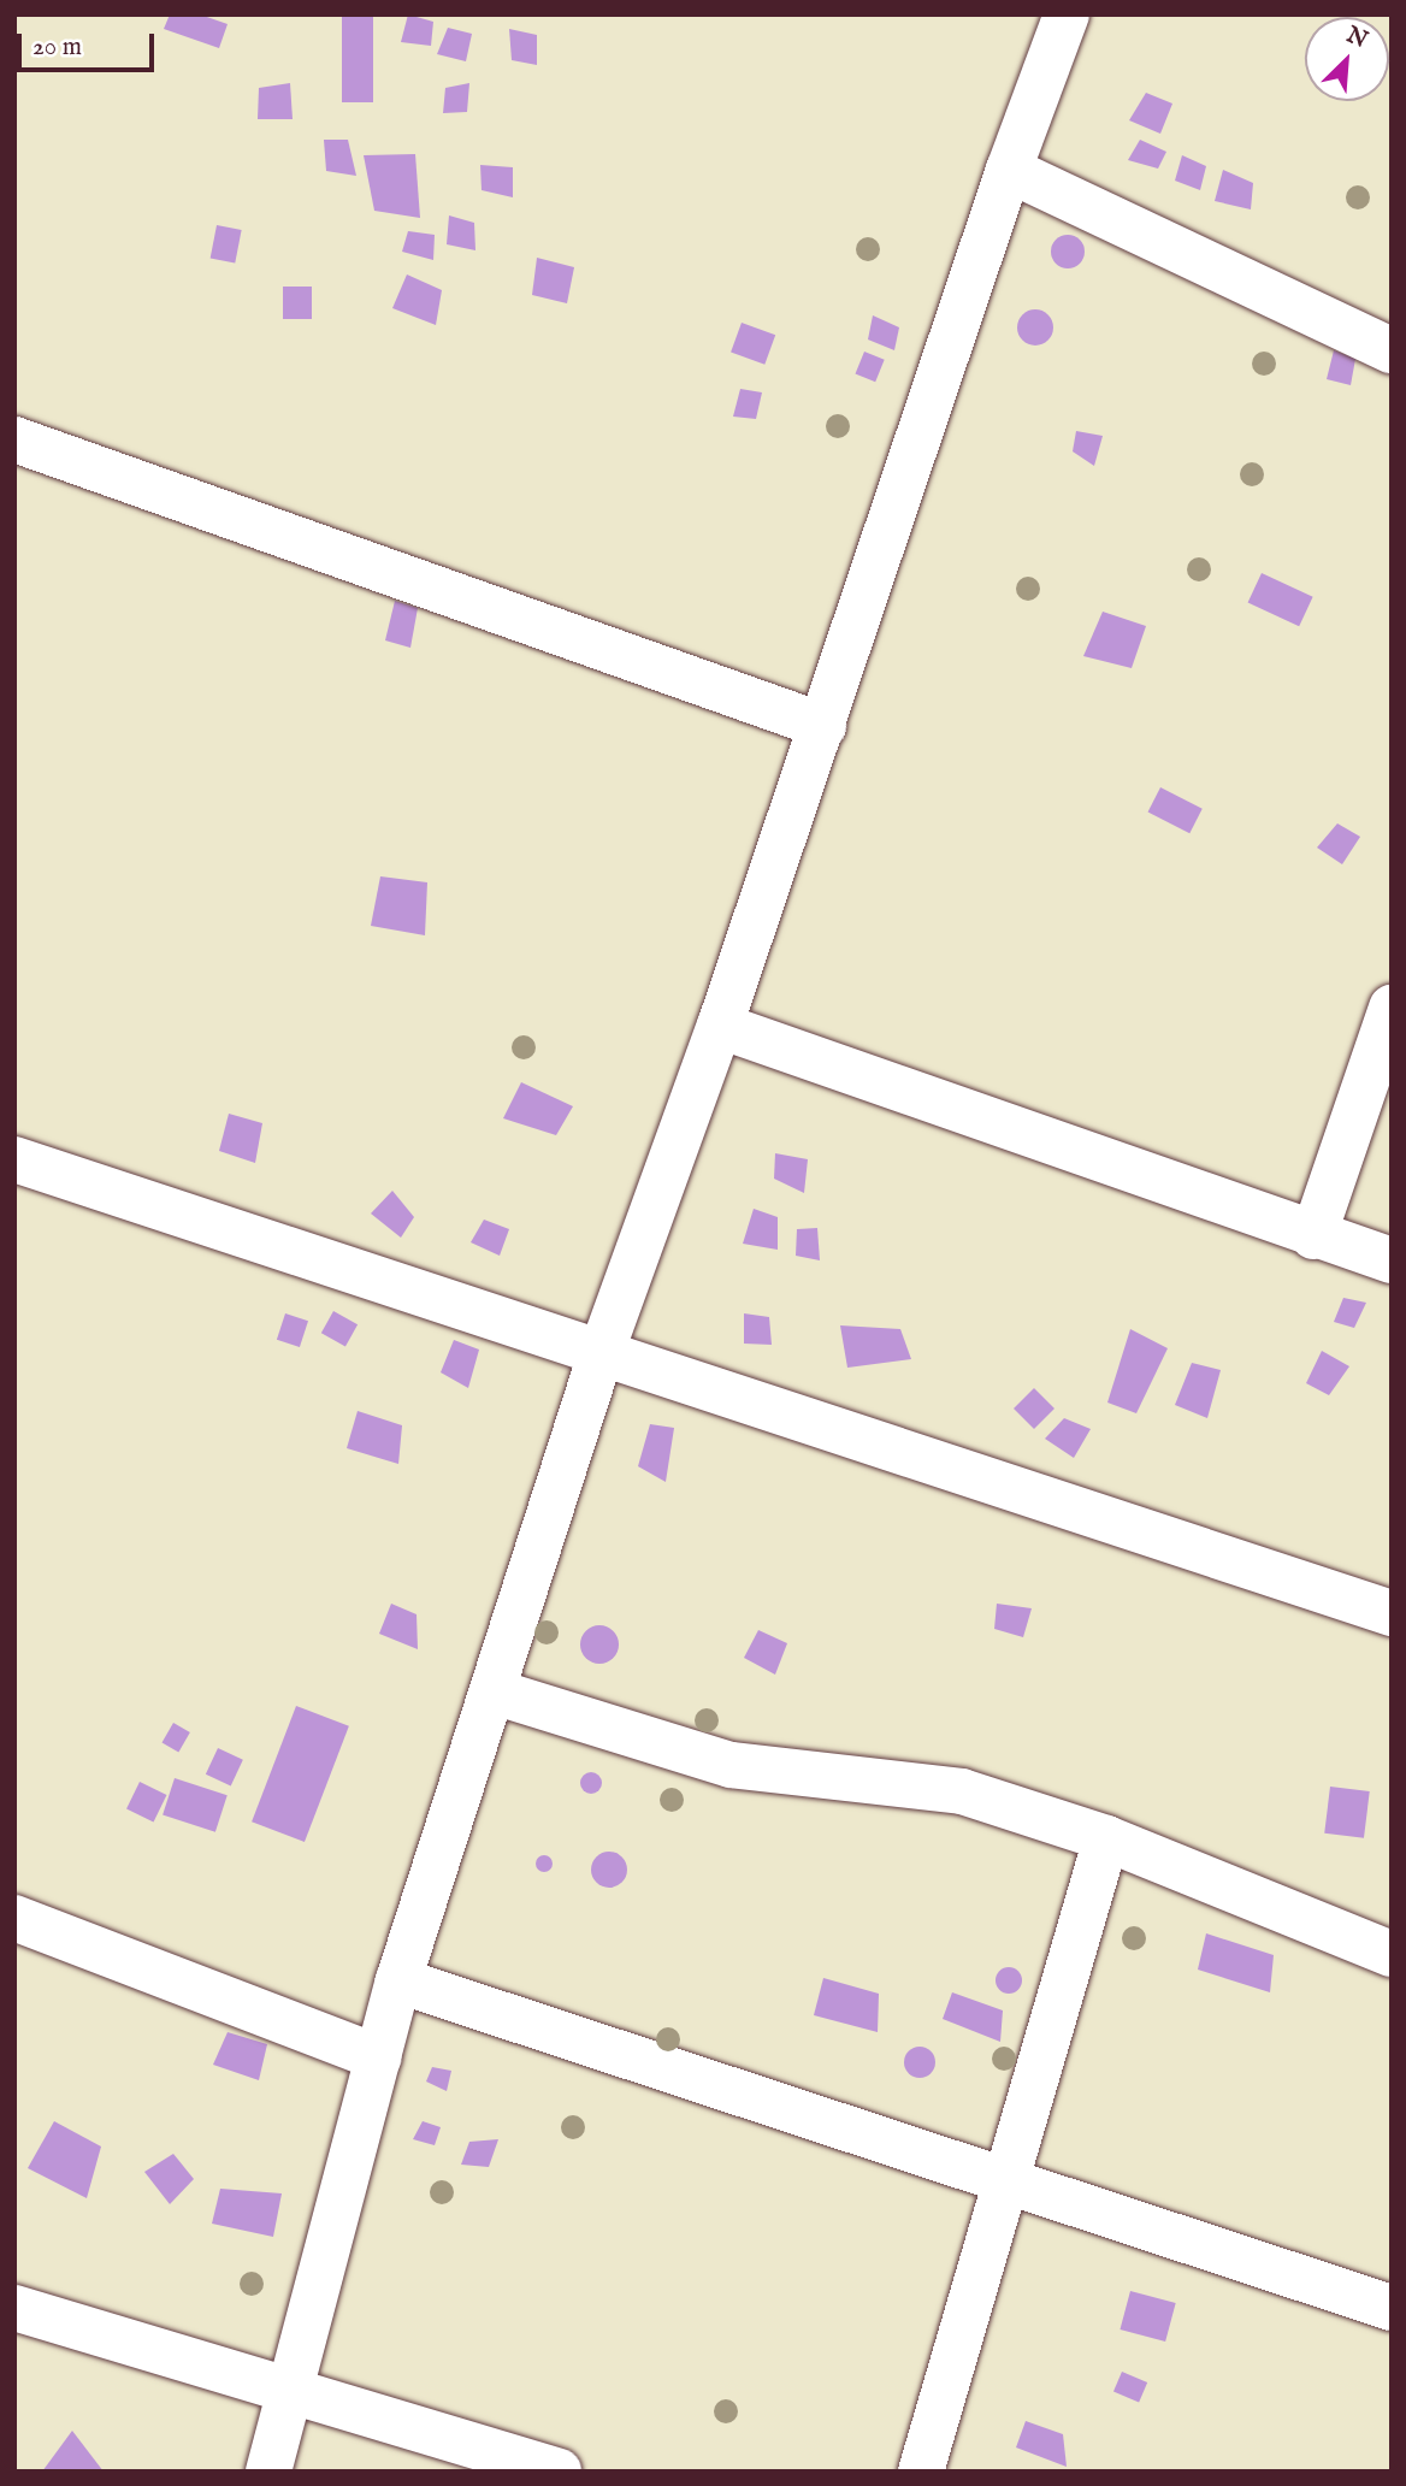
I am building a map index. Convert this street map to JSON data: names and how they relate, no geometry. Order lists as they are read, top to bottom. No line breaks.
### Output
{"scale_bar":"20 m","north":"top right"}
